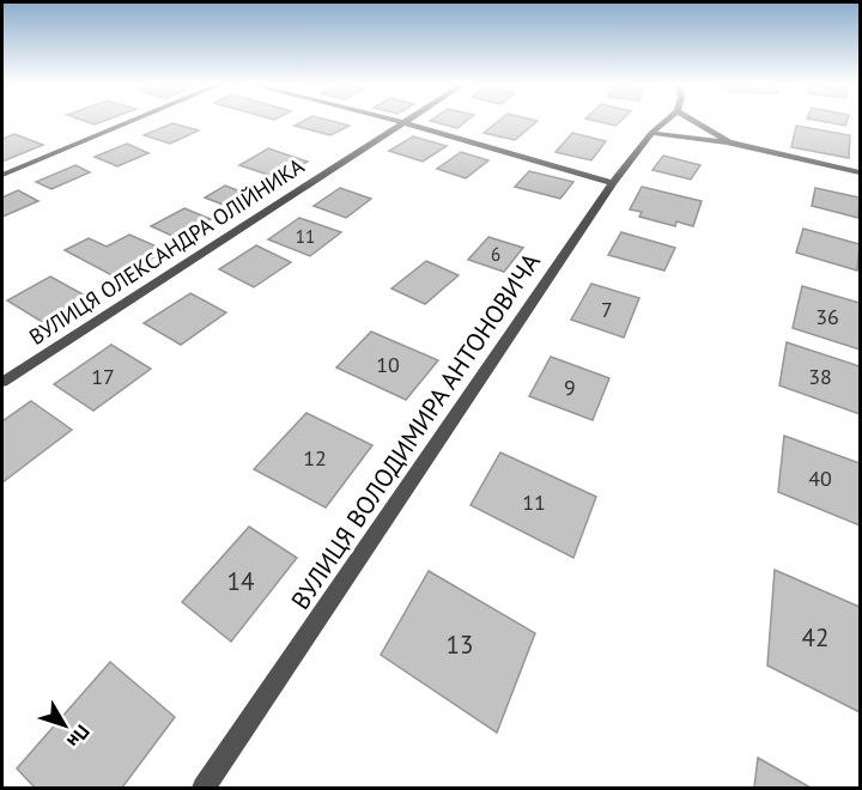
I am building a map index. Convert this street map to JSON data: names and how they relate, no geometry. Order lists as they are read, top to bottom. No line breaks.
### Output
{"streets":{"street":["ВУЛИЦЯ ОЛЕКСАНДРА ОЛІЙНИКА","ВУЛИЦЯ ВОЛОДИМИРА АНТОНОВИЧА"]},"house_numbers":["11","6","7","36","10","17","38","9","12","40","11","14","42","13"],"north":"bottom right"}
